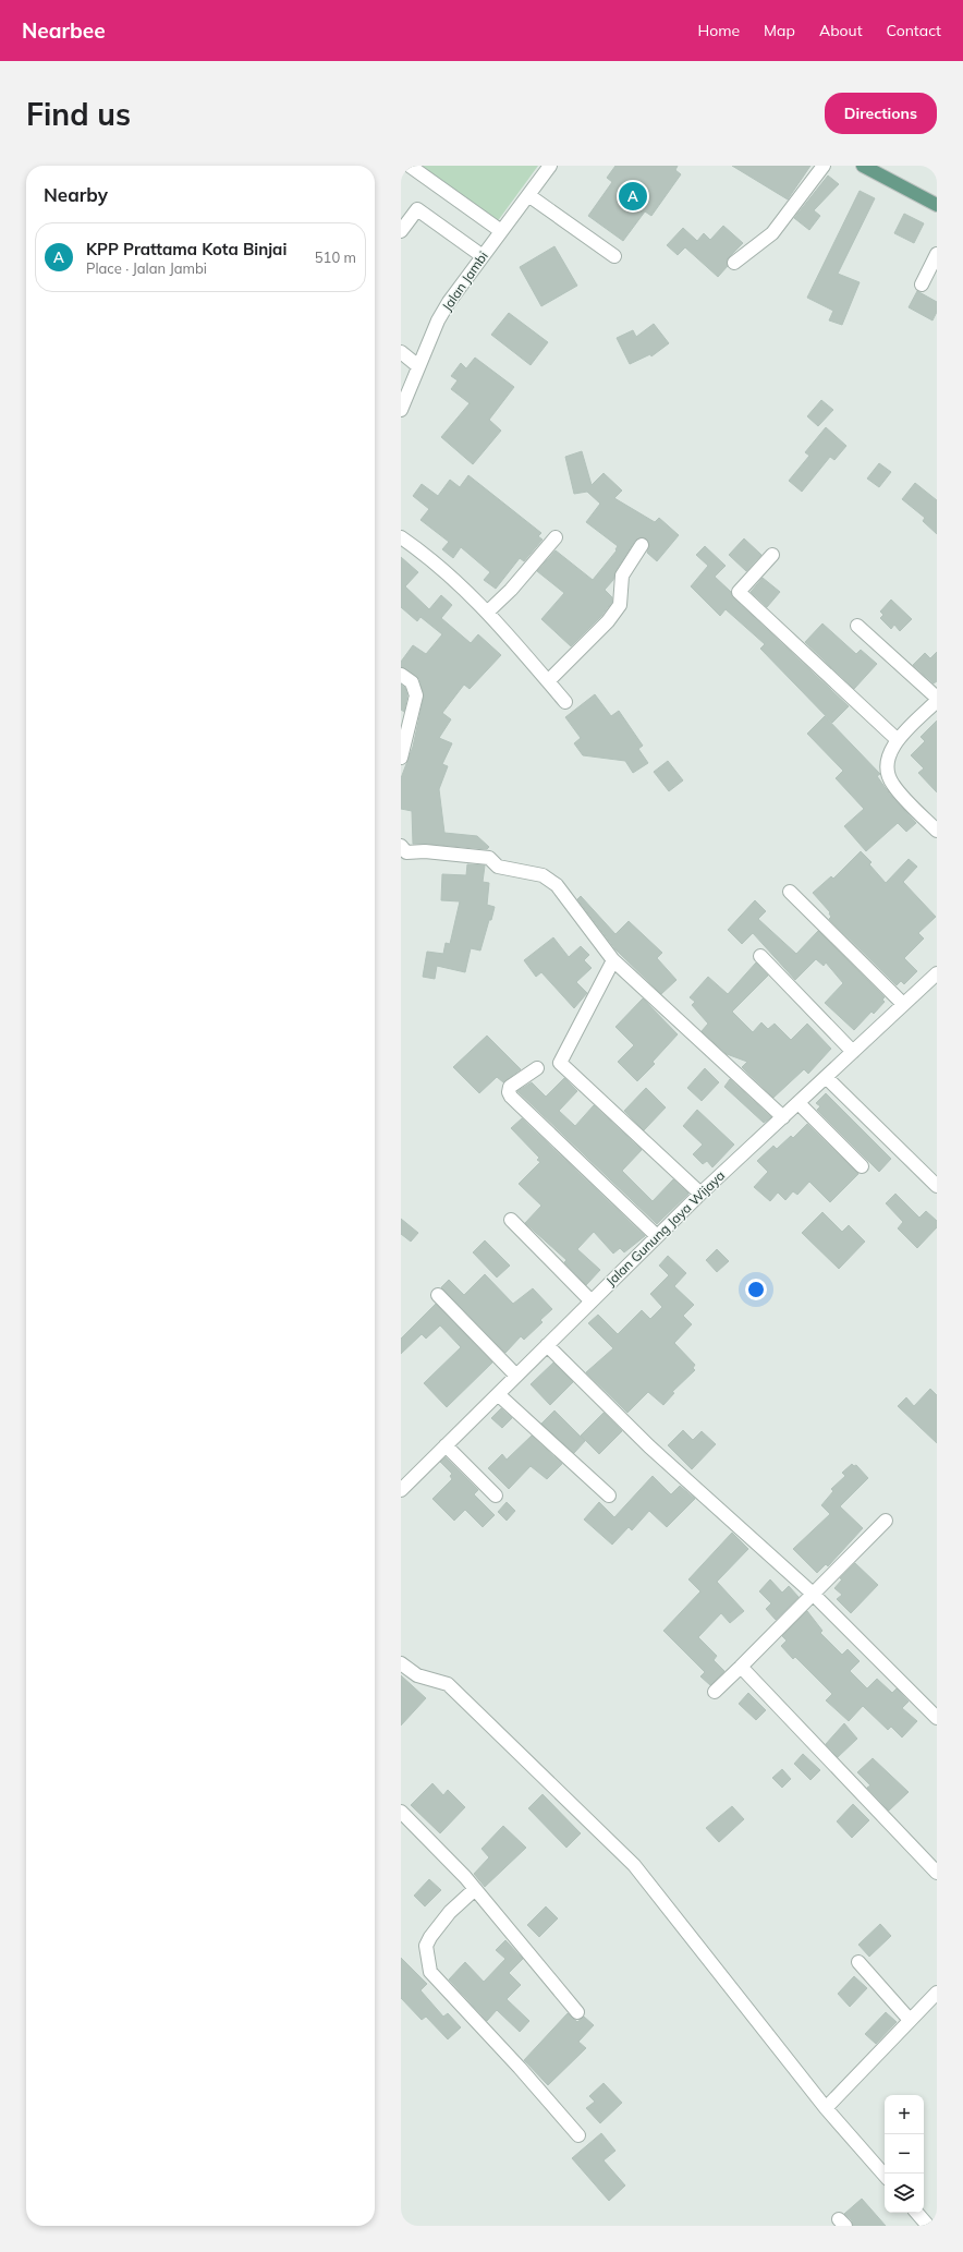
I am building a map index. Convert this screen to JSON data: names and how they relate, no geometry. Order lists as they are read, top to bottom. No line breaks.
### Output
{"streets":{"street":["Jalan Jambi","Jalan Gunung Jaya Wijaya"]},"page":{"header":"Nearbee","nav":["Home","Map","About","Contact"],"buttons":"Directions","title":"Find us","heading":"Nearby","pins":"A","list":[{"mark":"A","name":"KPP Prattama Kota Binjai","note":"Place · Jalan Jambi","value":"510 m"}],"map_buttons":["+","−"]}}
